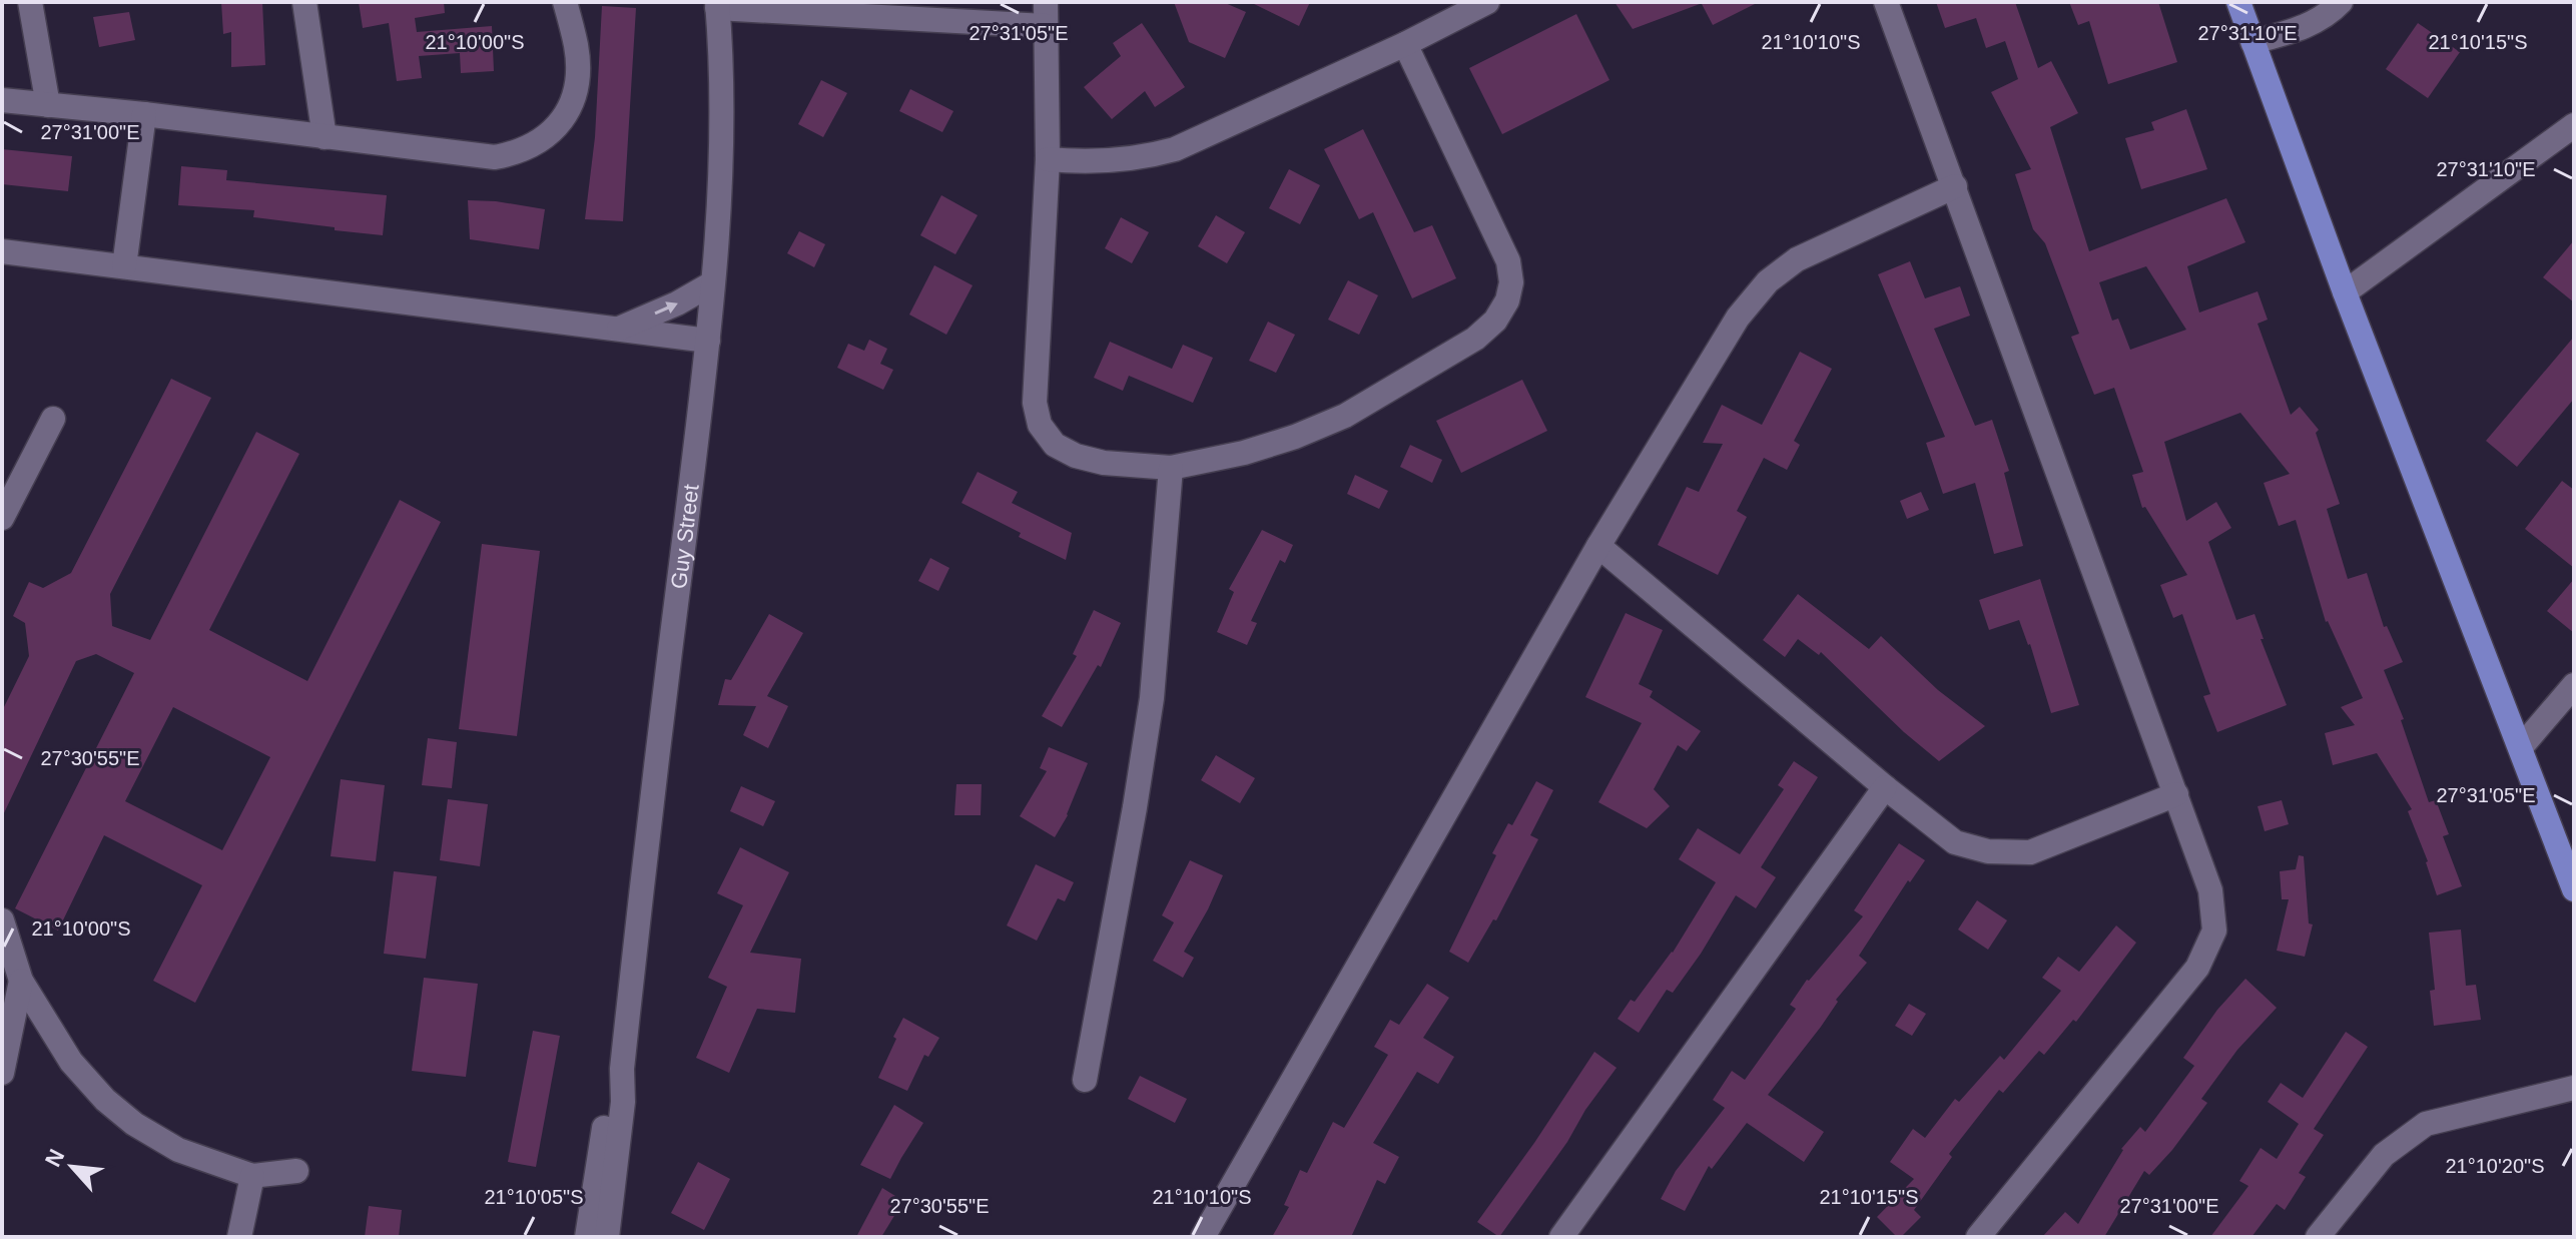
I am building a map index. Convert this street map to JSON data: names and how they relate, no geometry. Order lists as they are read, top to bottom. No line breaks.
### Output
{"streets":{"street":["Guy Street"]},"north":"top left","coordinates":["27°31'05\"E","27°31'10\"E","21°10'00\"S","21°10'10\"S","21°10'15\"S","27°31'00\"E","27°30'55\"E","21°10'20\"S","21°10'05\"S"]}
